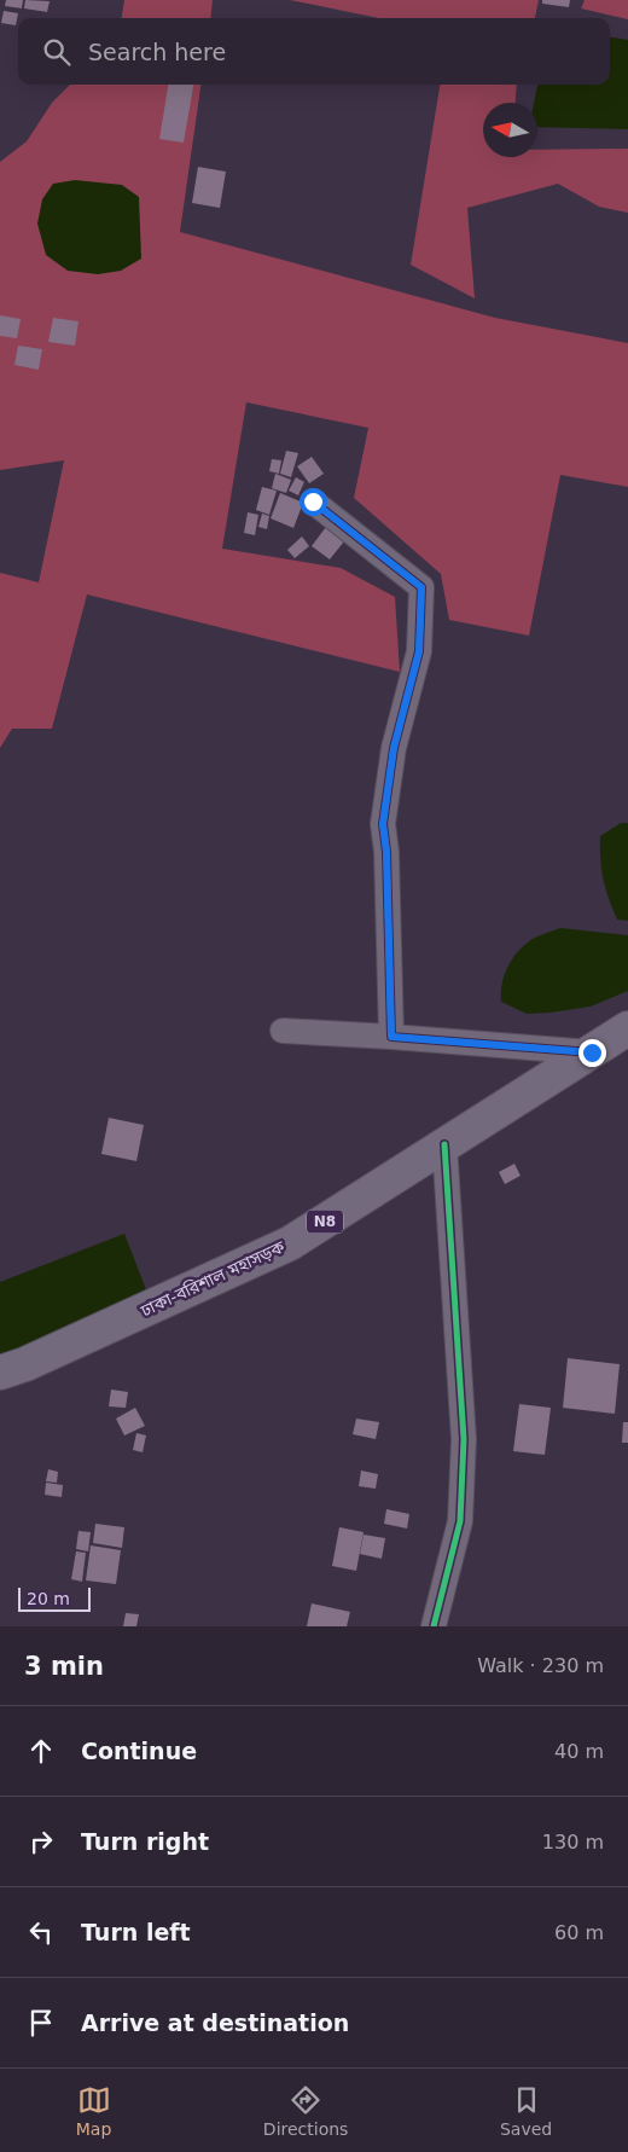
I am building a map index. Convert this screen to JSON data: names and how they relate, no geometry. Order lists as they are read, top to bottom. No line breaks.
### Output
{"streets":{"highway":["N8","ঢাকা-বরিশাল মহাসড়ক"]},"scale_bar":"20 m","north":"left","page":{"search":"Search here","scale":"20 m","heading":["3 min","Walk · 230 m"],"list":[["Continue","40 m"],["Turn right","130 m"],["Turn left","60 m"],"Arrive at destination"],"nav":["Map","Directions","Saved"]}}
